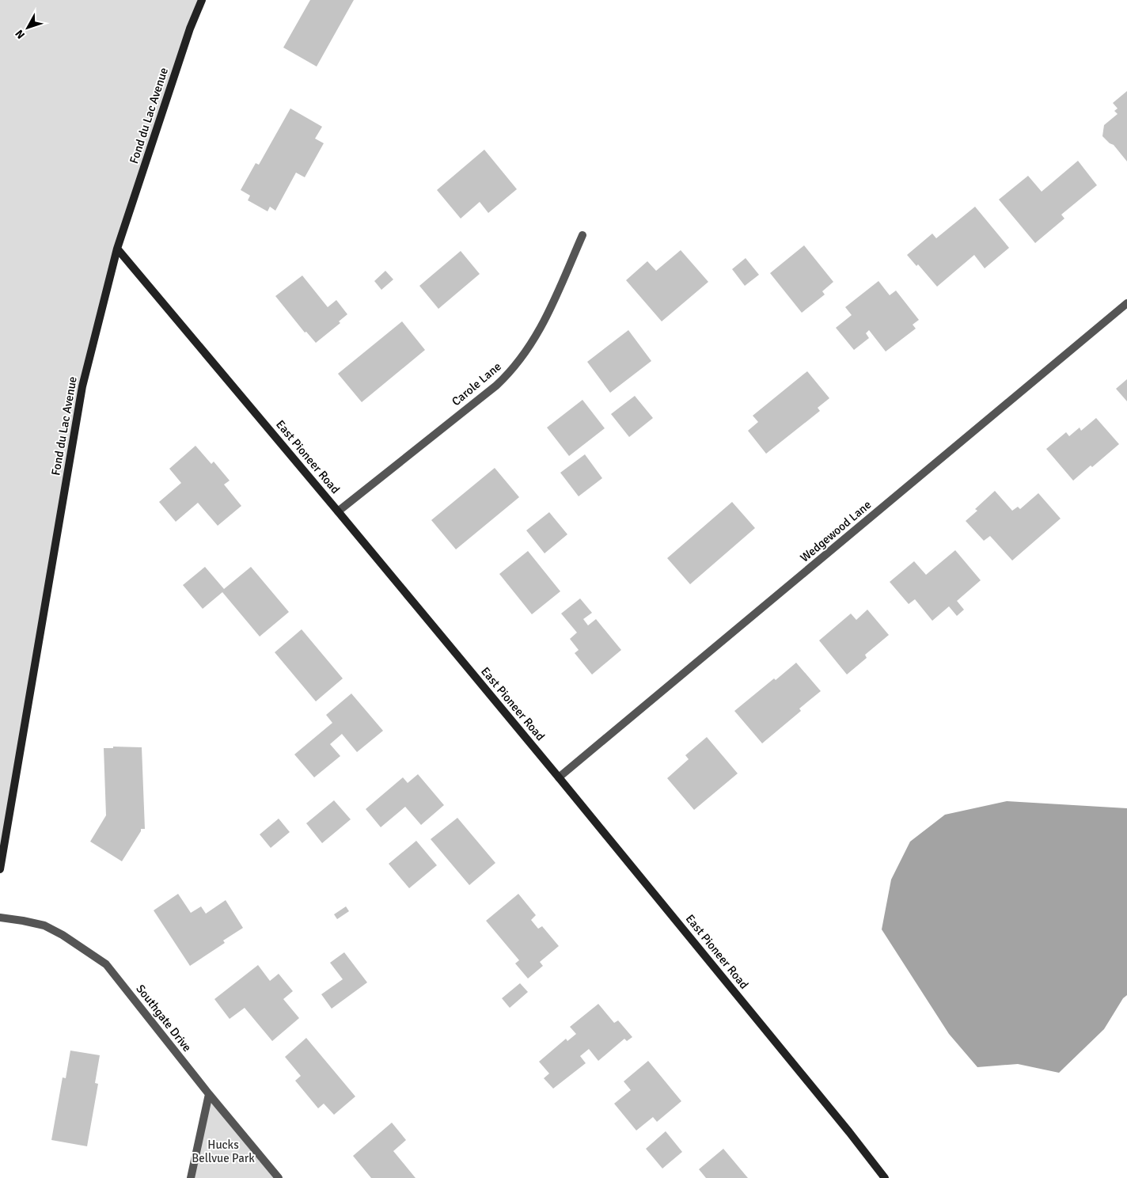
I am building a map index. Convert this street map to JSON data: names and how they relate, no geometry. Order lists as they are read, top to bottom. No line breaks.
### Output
{"streets":{"main road":["Fond du Lac Avenue","East Pioneer Road"],"street":["Carole Lane","Wedgewood Lane","Southgate Drive"]},"crossings":[["Fond du Lac Avenue","East Pioneer Road"],["Carole Lane","East Pioneer Road"],["East Pioneer Road","Wedgewood Lane"]],"parks":["Hucks Bellvue Park"],"north":"bottom left"}
